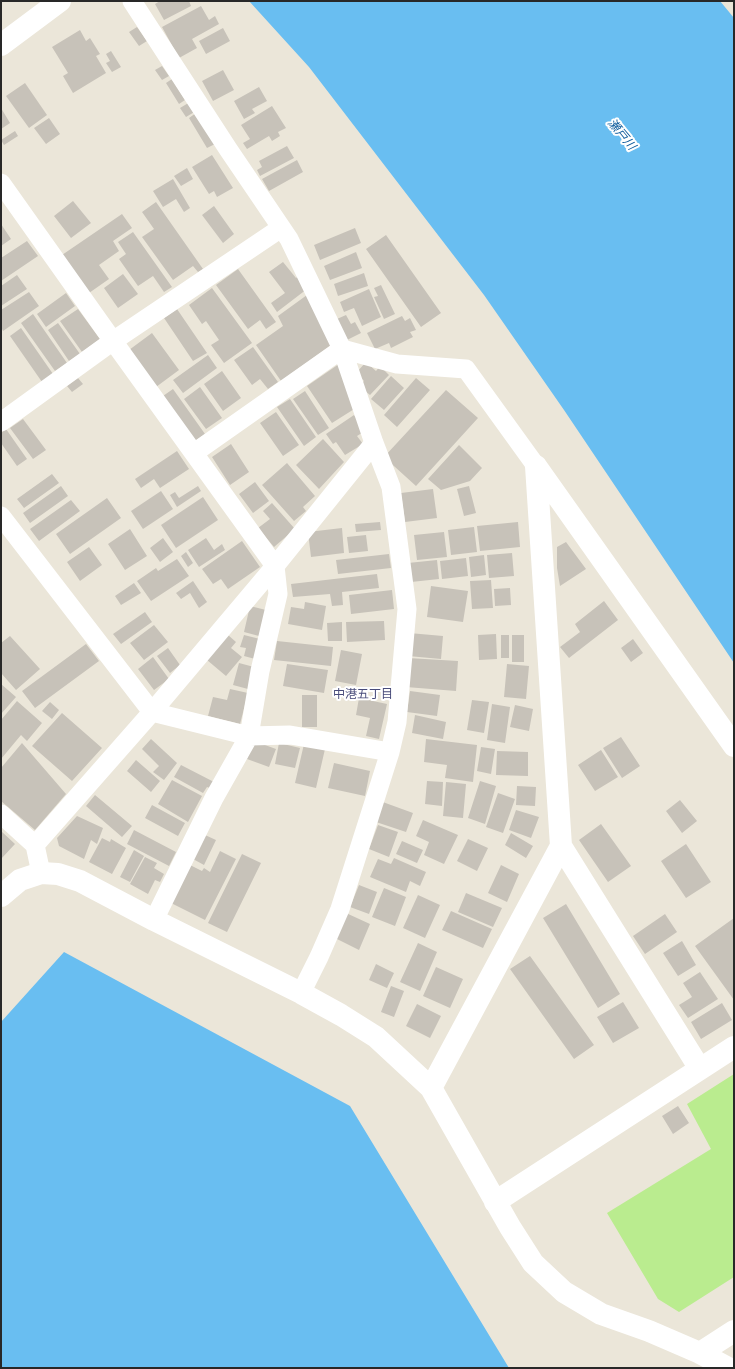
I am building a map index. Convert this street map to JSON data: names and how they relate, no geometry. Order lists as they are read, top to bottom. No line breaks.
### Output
{"districts":["中港五丁目"],"water":["瀬戸川"]}
